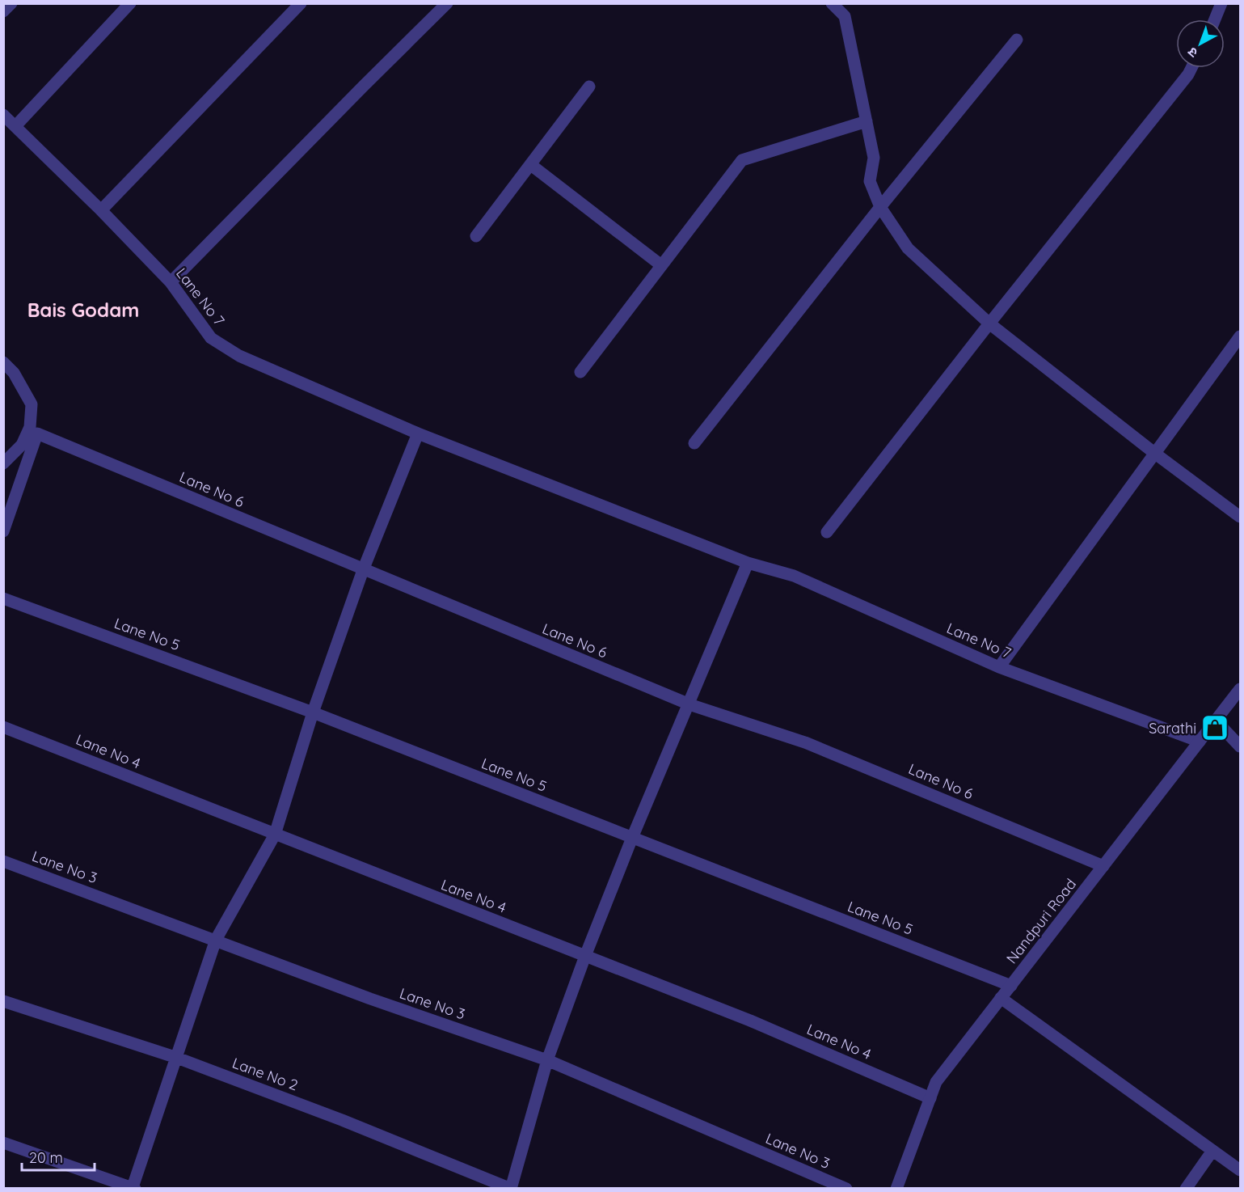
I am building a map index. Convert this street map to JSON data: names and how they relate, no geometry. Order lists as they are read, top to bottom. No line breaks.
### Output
{"streets":{"street":["Lane No 7","Lane No 6","Lane No 5","Lane No 4","Lane No 3","Nandpuri Road","Lane No 2"]},"crossings":[["Lane No 7","Nandpuri Road"],["Lane No 6","Nandpuri Road"],["Lane No 5","Nandpuri Road"],["Lane No 4","Nandpuri Road"]],"districts":["Bais Godam"],"places":{"shop":["Sarathi"]},"scale_bar":"20 m","north":"bottom left"}
